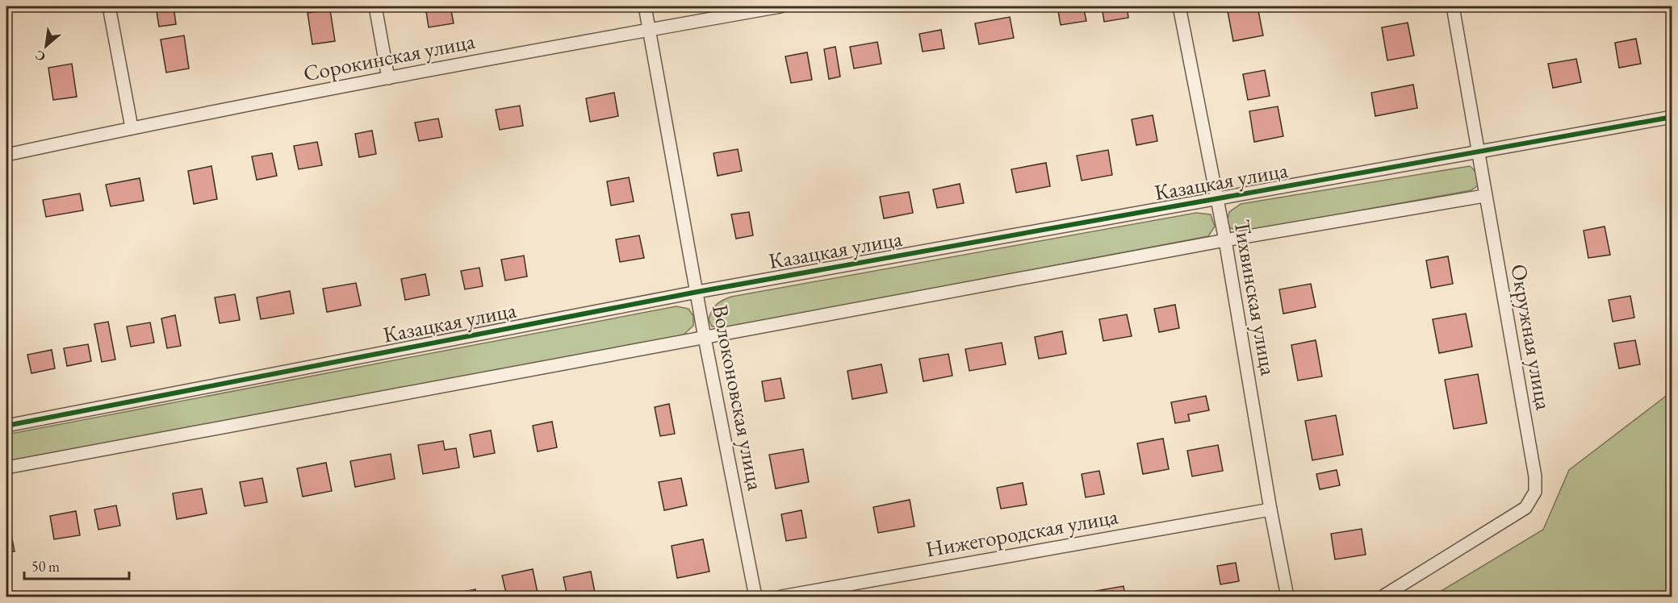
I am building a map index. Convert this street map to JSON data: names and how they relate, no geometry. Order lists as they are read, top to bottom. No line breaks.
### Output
{"streets":{"street":["Сорокинская улица","Казацкая улица","Тихвинская улица","Окружная улица","Волоконовская улица","Нижегородская улица"]},"crossings":[["Сорокинская улица","Волоконовская улица"],["Казацкая улица","Тихвинская улица"],["Казацкая улица","Окружная улица"],["Казацкая улица","Волоконовская улица"],["Тихвинская улица","Нижегородская улица"]],"scale_bar":"50 m","north":"bottom left"}
